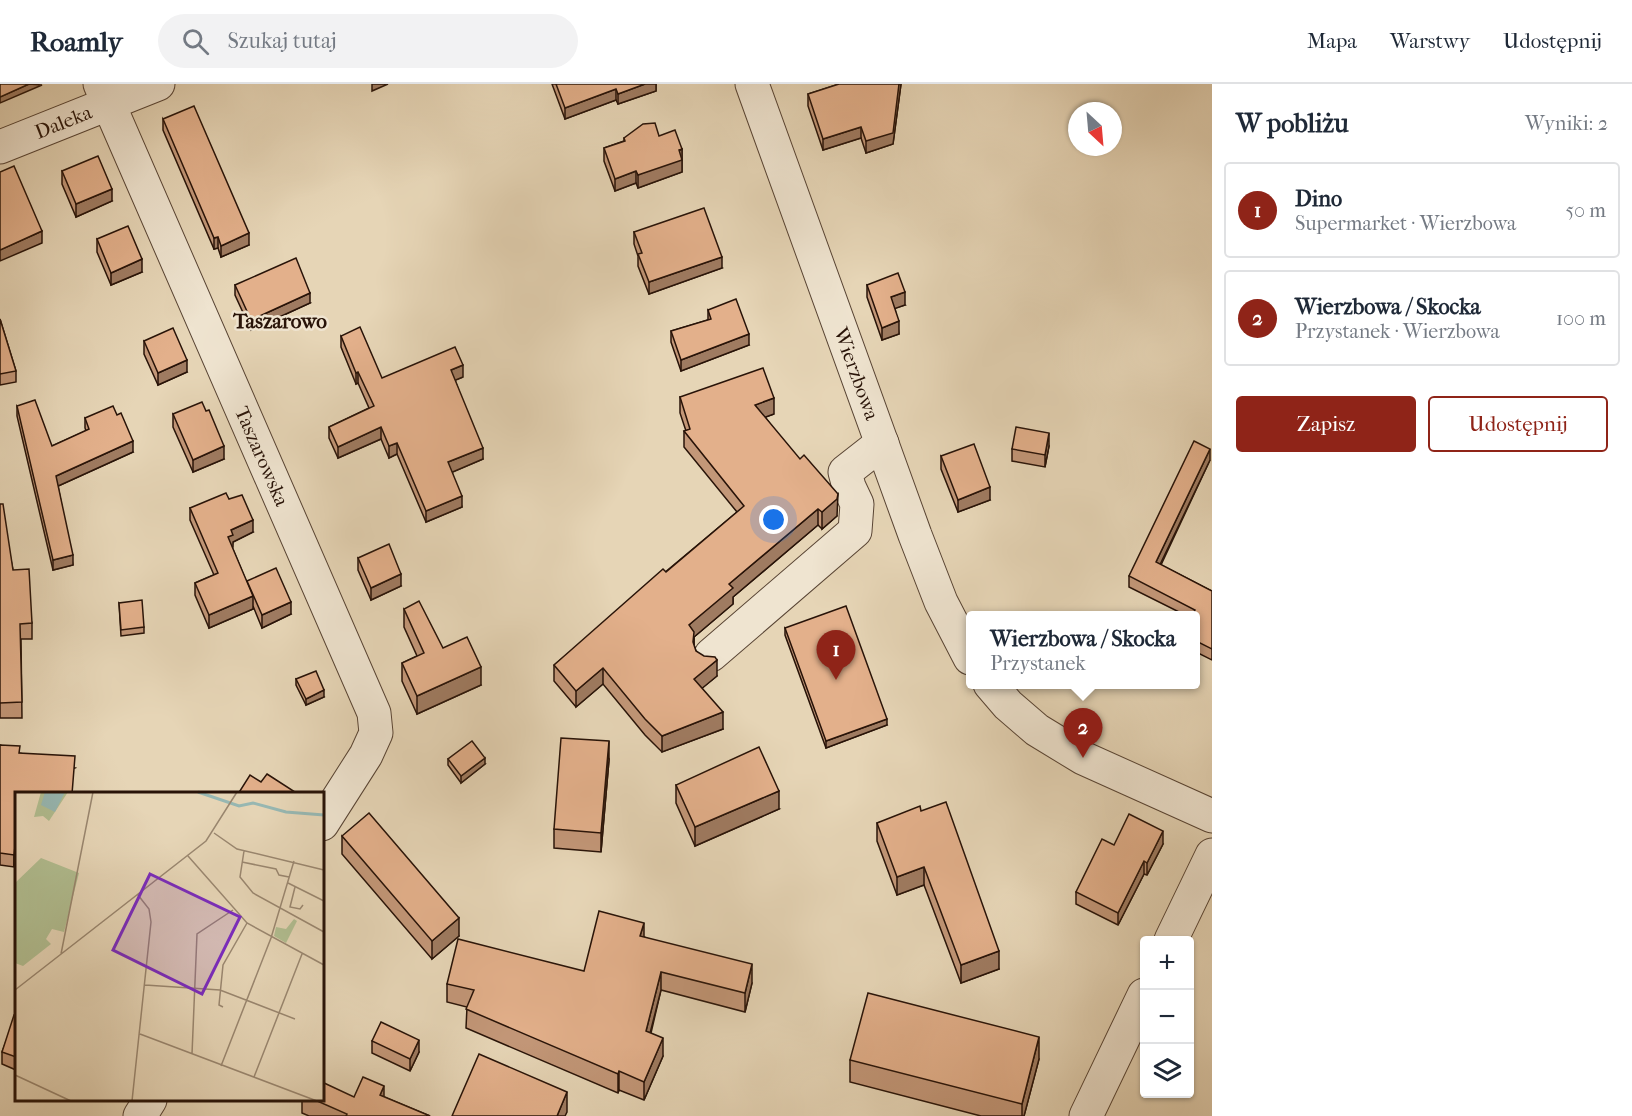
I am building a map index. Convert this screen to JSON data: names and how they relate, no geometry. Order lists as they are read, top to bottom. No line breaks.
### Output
{"streets":{"street":["Daleka","Wierzbowa","Taszarowska"]},"crossings":[["Daleka","Taszarowska"]],"districts":["Taszarowo"],"north":"bottom right","page":{"header":"Roamly","search":"Szukaj tutaj","nav":["Mapa","Warstwy","Udostępnij"],"heading":["W pobliżu","Wyniki: 2"],"list":[{"mark":"1","name":"Dino","note":"Supermarket · Wierzbowa","value":"50 m"},{"mark":"2","name":"Wierzbowa / Skocka","note":"Przystanek · Wierzbowa","value":"100 m"}],"buttons":["Zapisz","Udostępnij"],"popup":["Wierzbowa / Skocka","Przystanek"],"pins":["1","2"],"map_buttons":["+","−"]}}
